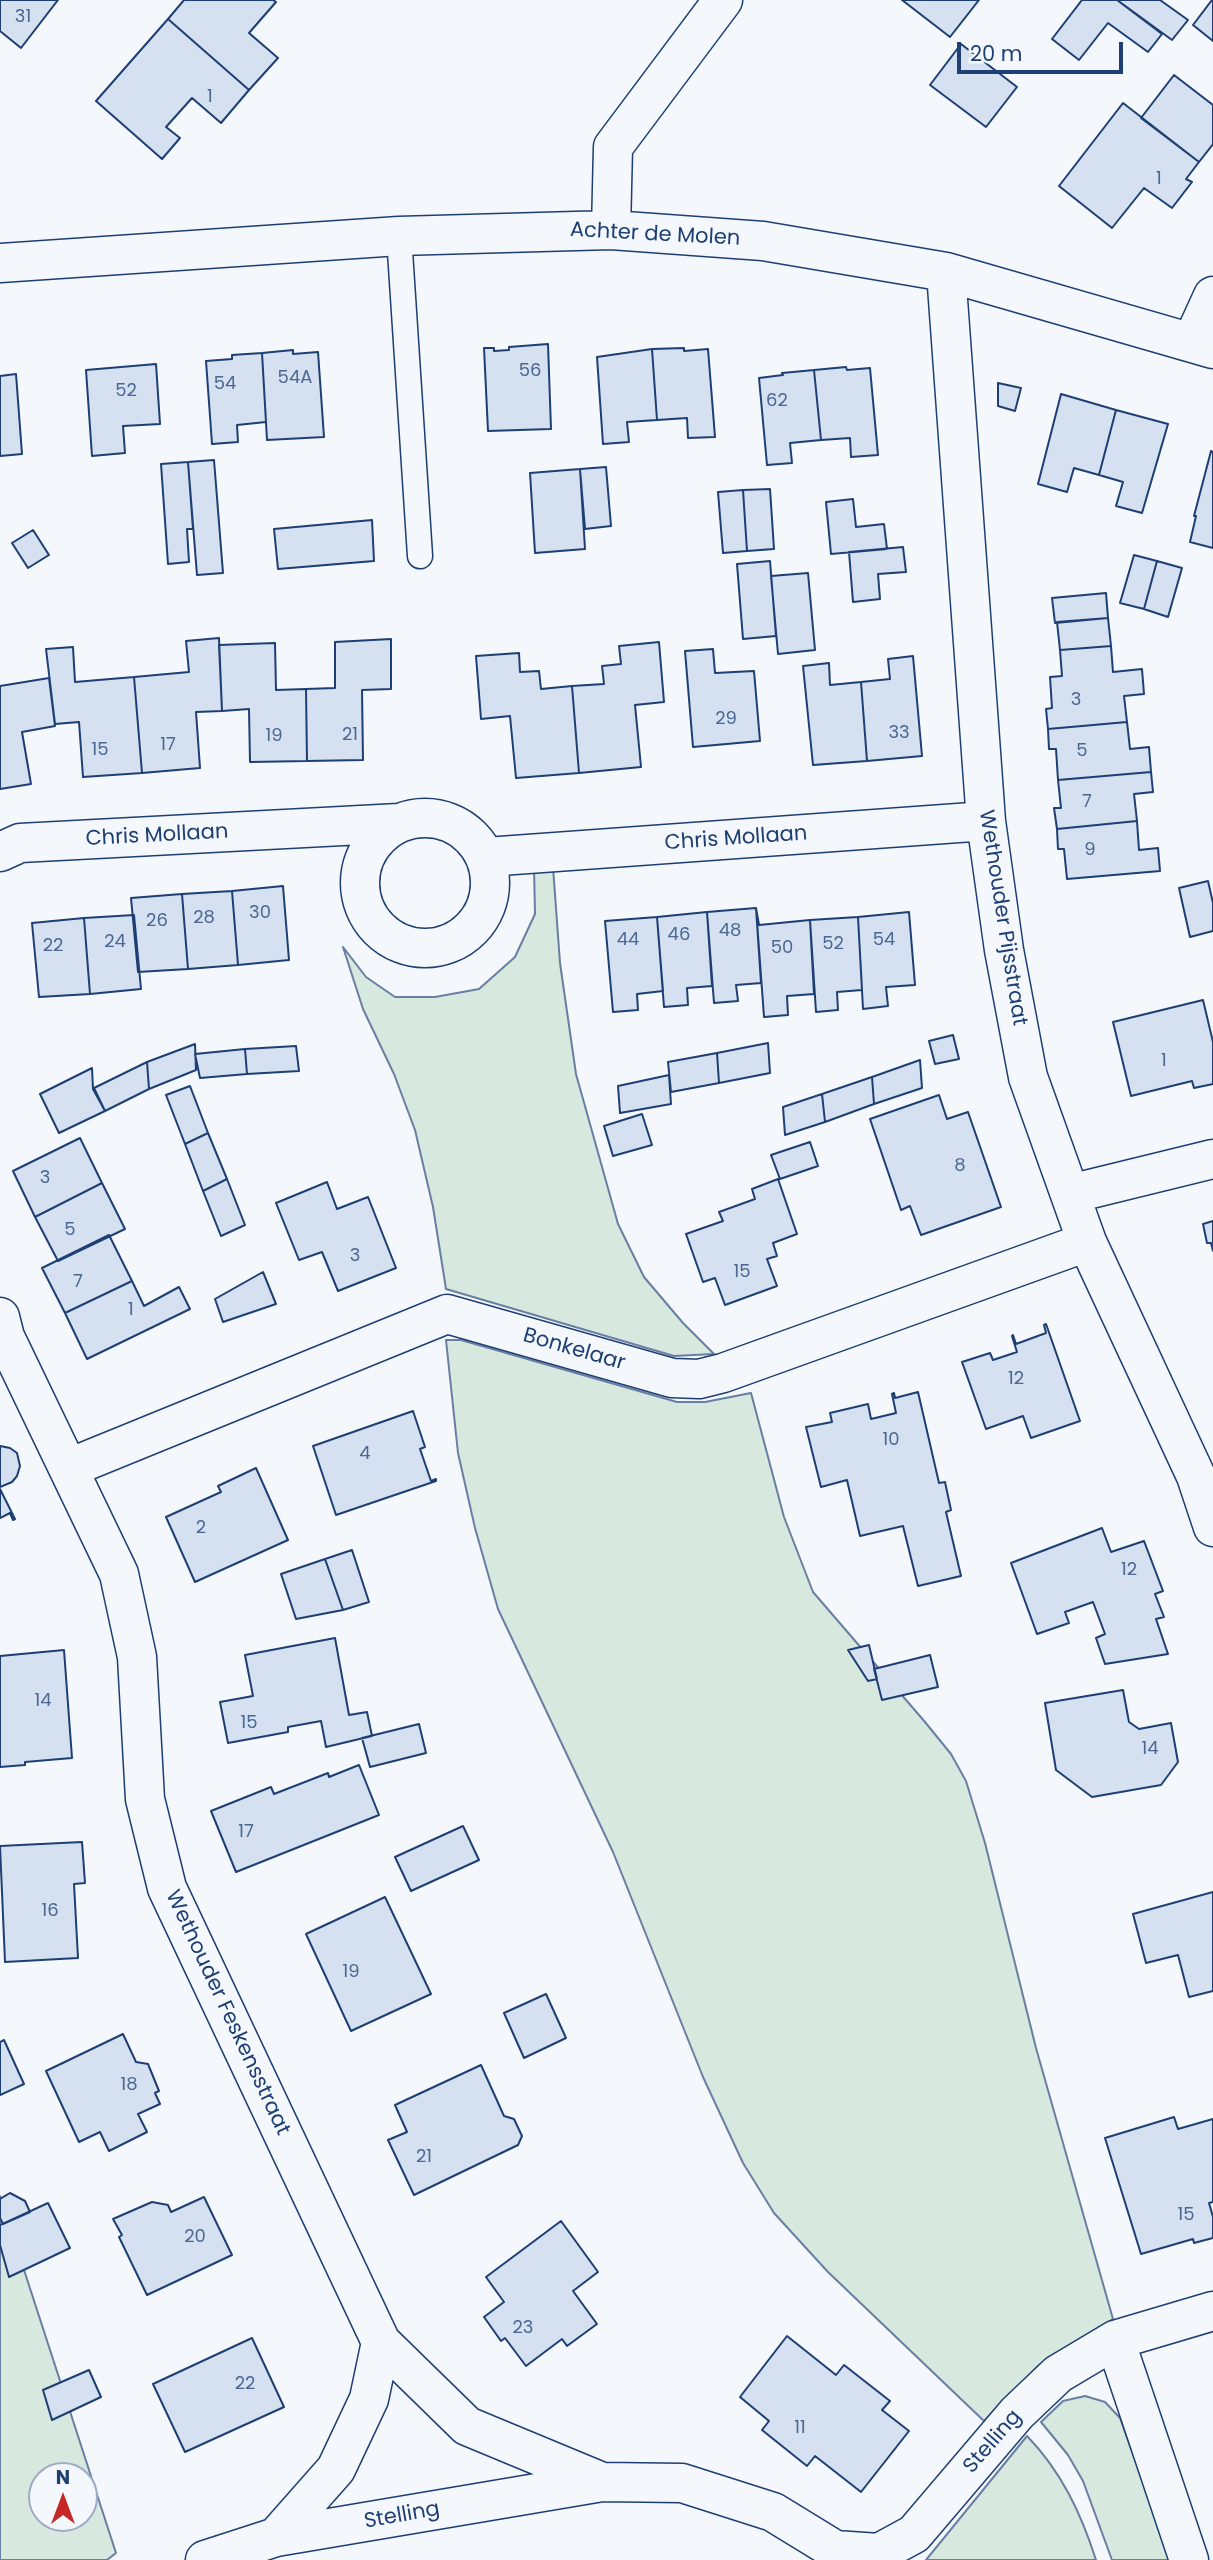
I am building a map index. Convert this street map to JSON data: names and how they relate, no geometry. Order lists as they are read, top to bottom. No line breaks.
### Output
{"streets":{"street":["Achter de Molen","Chris Mollaan","Wethouder Pijsstraat","Bonkelaar","Wethouder Feskensstraat","Stelling"]},"crossings":[["Achter de Molen","Wethouder Pijsstraat"],["Chris Mollaan","Wethouder Pijsstraat"],["Wethouder Pijsstraat","Bonkelaar"],["Bonkelaar","Wethouder Feskensstraat"],["Wethouder Feskensstraat","Stelling"]],"house_numbers":["31","1","1","56","54A","54","52","62","3","29","33","21","19","17","15","5","7","9","30","28","26","48","46","44","54","24","52","22","50","1","8","3","5","3","15","7","1","12","10","4","2","12","14","15","14","17","16","19","18","21","15","20","23","22","11"],"scale_bar":"20 m","north":"top"}
